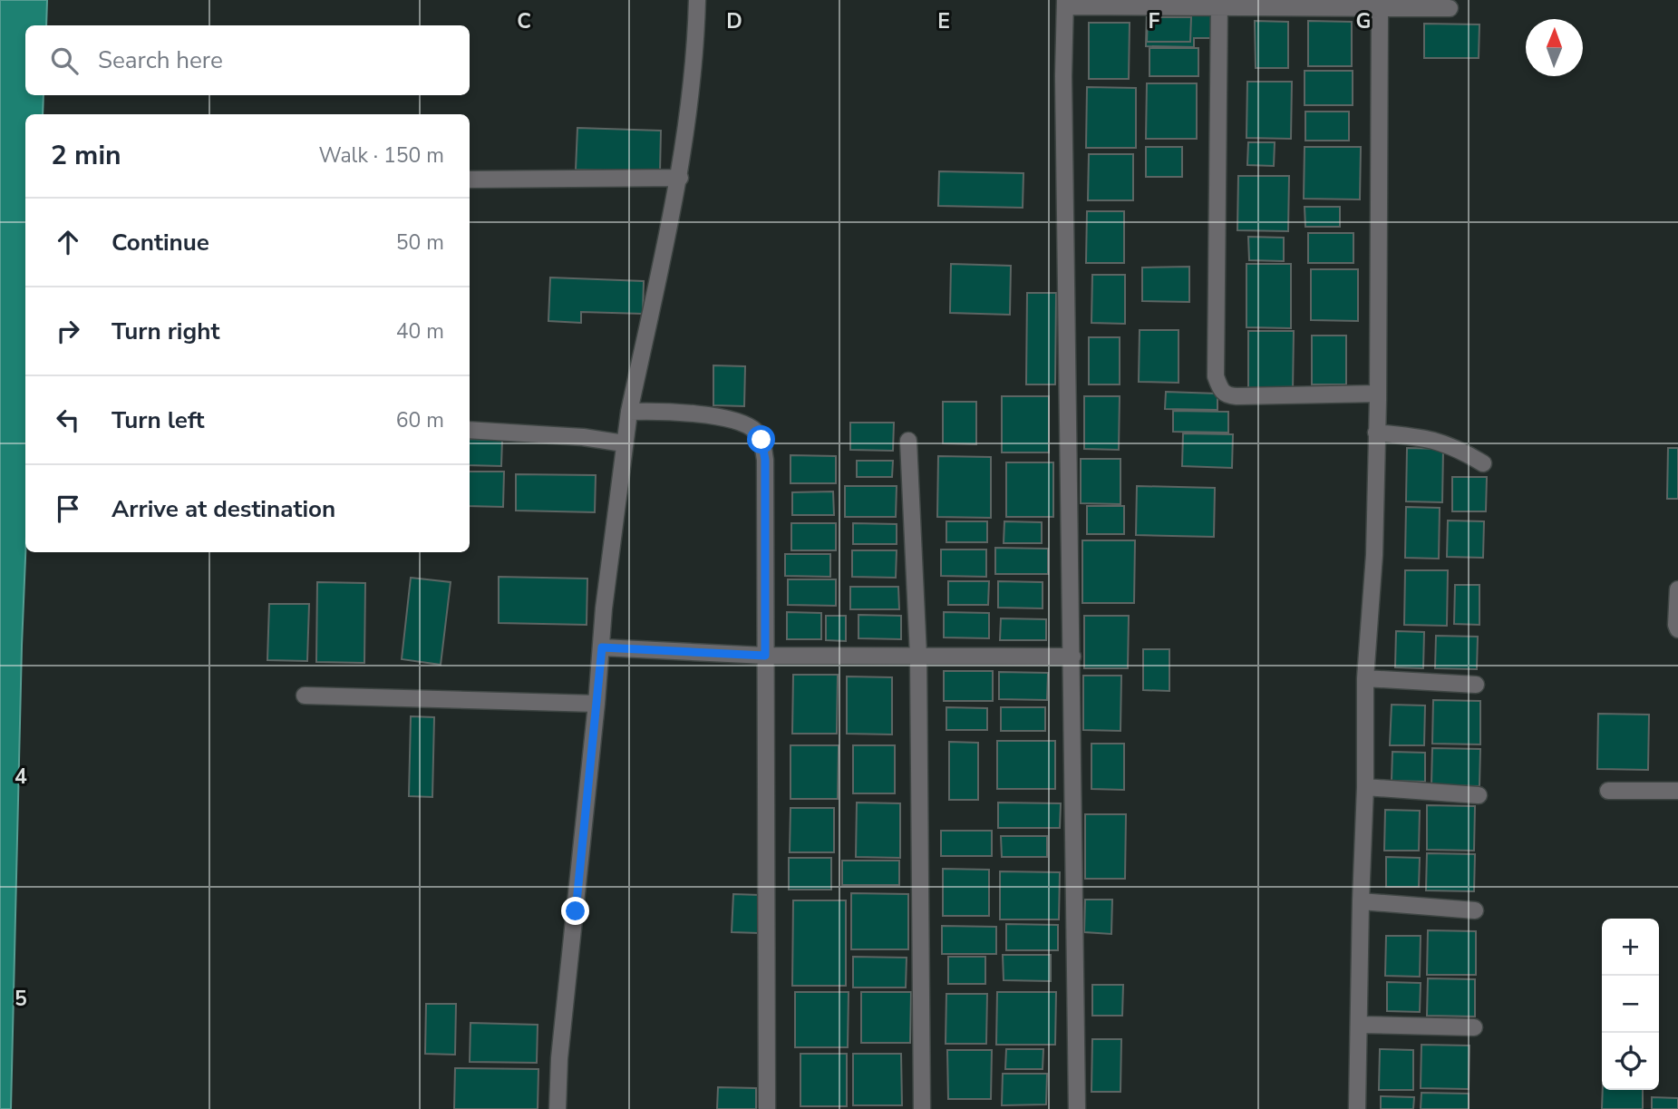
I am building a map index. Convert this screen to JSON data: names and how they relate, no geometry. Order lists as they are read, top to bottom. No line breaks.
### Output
{"north":"top","page":{"search":"Search here","heading":["2 min","Walk · 150 m"],"list":[["Continue","50 m"],["Turn right","40 m"],["Turn left","60 m"],"Arrive at destination"],"map_buttons":["+","−"]},"grid":{"columns":["C","D","E","F","G"],"rows":["4","5"]}}
